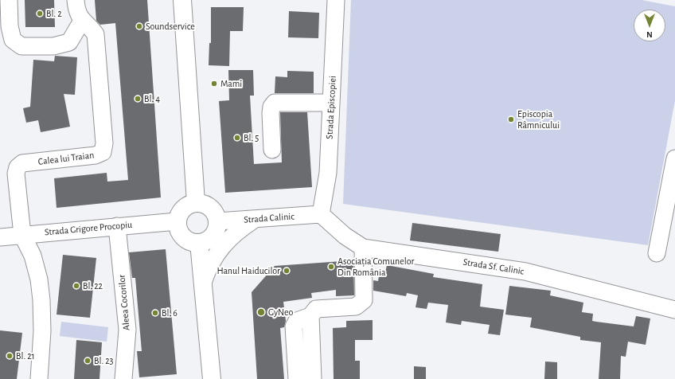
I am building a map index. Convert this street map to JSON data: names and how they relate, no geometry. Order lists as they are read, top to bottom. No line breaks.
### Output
{"streets":{"street":["Strada Episcopiei","Calea lui Traian","Strada Calinic","Strada Grigore Procopiu","Strada Sf. Calinic","Aleea Cocorilor"]},"crossings":[["Strada Episcopiei","Strada Calinic"],["Strada Episcopiei","Strada Sf. Calinic"],["Calea lui Traian","Strada Grigore Procopiu"],["Strada Calinic","Strada Grigore Procopiu"],["Strada Calinic","Strada Sf. Calinic"],["Strada Grigore Procopiu","Aleea Cocorilor"]],"places":["Bl. 2","Soundservice","Mami","Bl. 4","Episcopia Râmnicului","Bl. 5","Asociația Comunelor Din România","Hanul Haiducilor","Bl. 22","GyNeo","Bl. 6","Bl. 21","Bl. 23"],"north":"bottom"}
